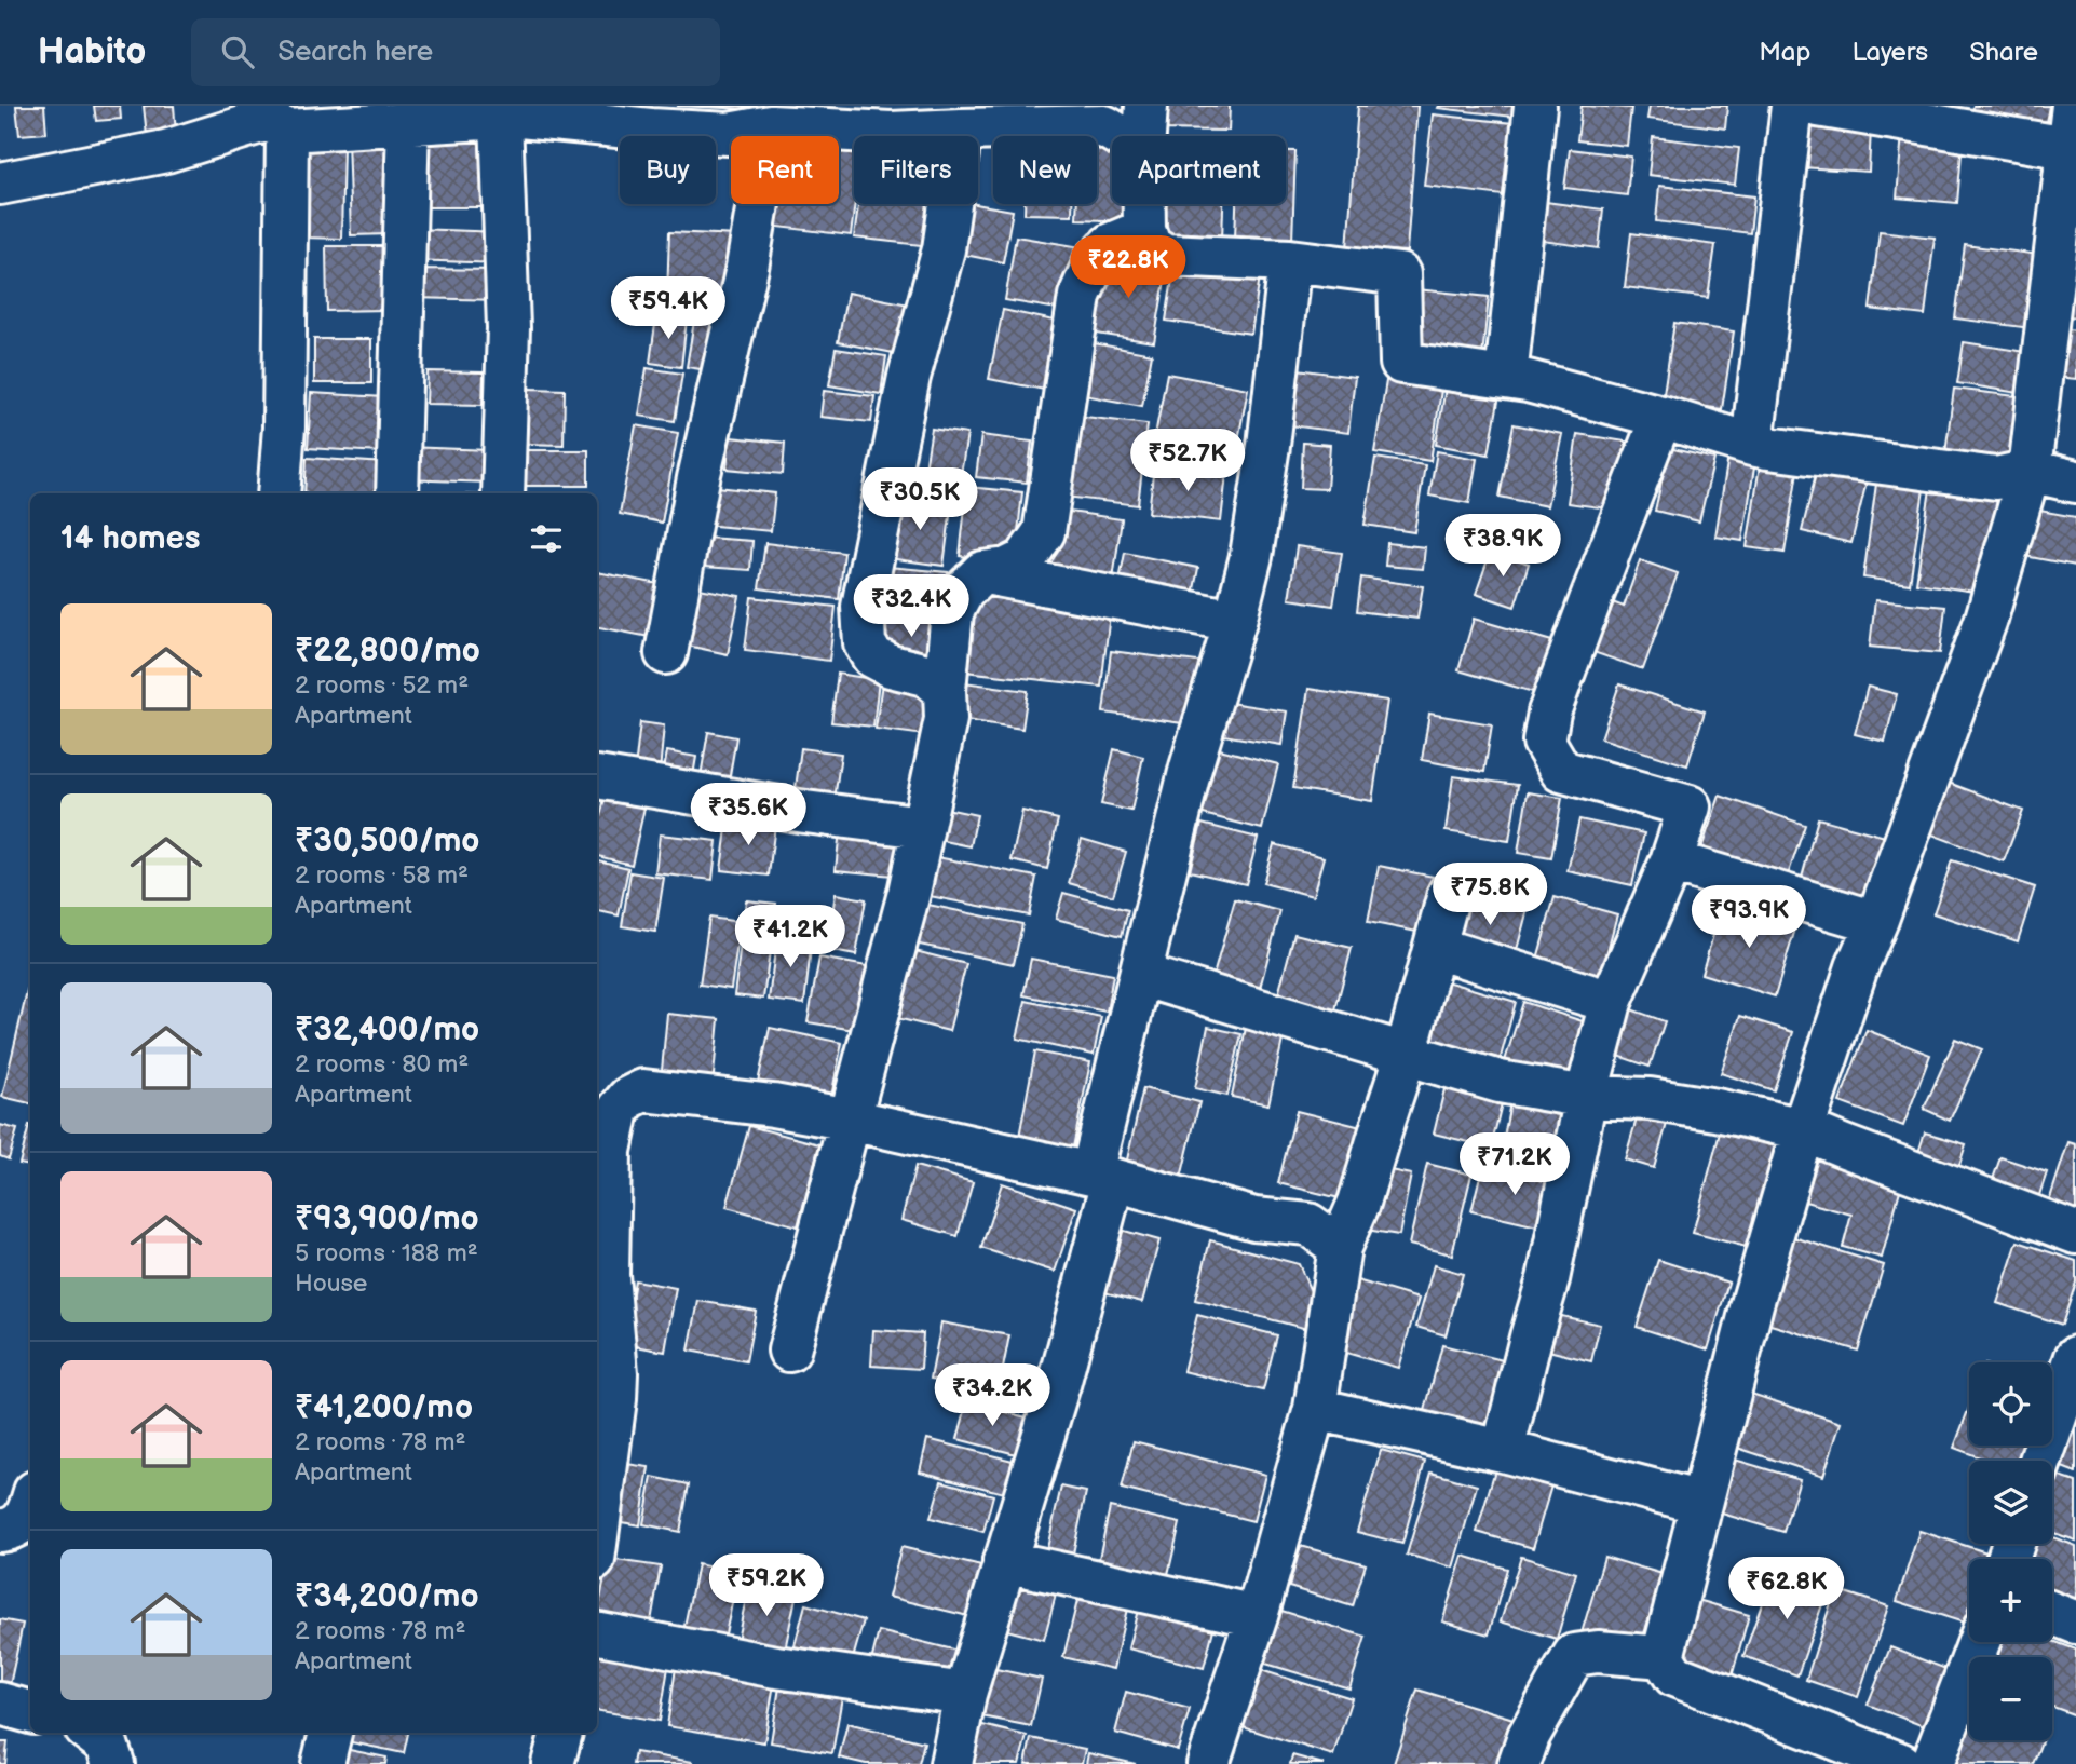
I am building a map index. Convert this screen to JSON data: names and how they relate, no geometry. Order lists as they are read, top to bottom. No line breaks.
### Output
{"page":{"header":"Habito","search":"Search here","nav":["Map","Layers","Share"],"chip":["Buy","Rent","Filters","New","Apartment"],"price":["₹22.8K","₹59.4K","₹52.7K","₹30.5K","₹38.9K","₹32.4K","₹35.6K","₹75.8K","₹93.9K","₹41.2K","₹71.2K","₹34.2K","₹59.2K","₹62.8K"],"heading":"14 homes","list":[{"name":"₹22,800/mo","note":"2 rooms · 52 m² · Apartment"},{"name":"₹30,500/mo","note":"2 rooms · 58 m² · Apartment"},{"name":"₹32,400/mo","note":"2 rooms · 80 m² · Apartment"},{"name":"₹93,900/mo","note":"5 rooms · 188 m² · House"},{"name":"₹41,200/mo","note":"2 rooms · 78 m² · Apartment"},{"name":"₹34,200/mo","note":"2 rooms · 78 m² · Apartment"}],"map_buttons":["+","−"]}}
